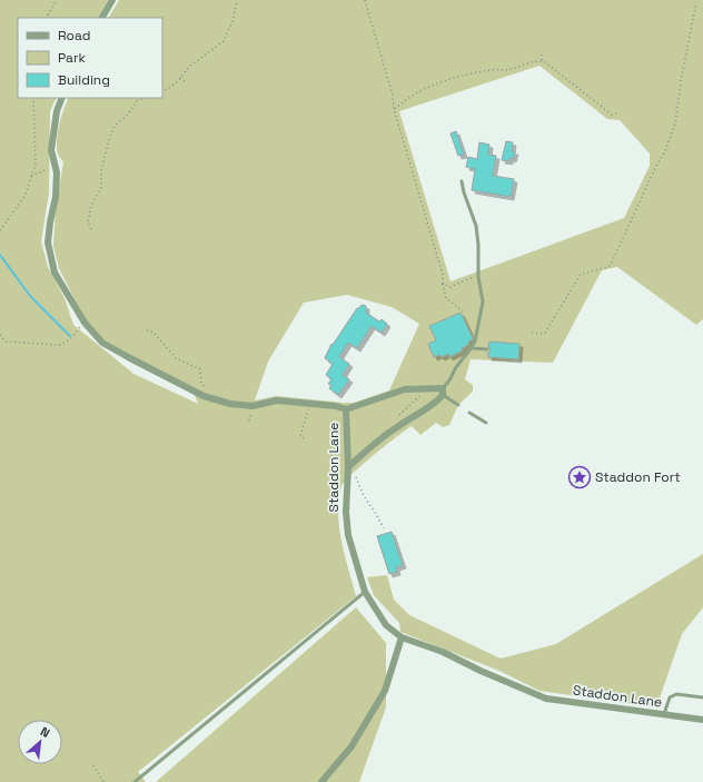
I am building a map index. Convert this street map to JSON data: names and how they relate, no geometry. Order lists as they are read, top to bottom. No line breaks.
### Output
{"streets":{"street":["Staddon Lane"]},"places":{"place":["Staddon Fort"]},"legend":["Road","Park","Building"],"north":"top right"}
